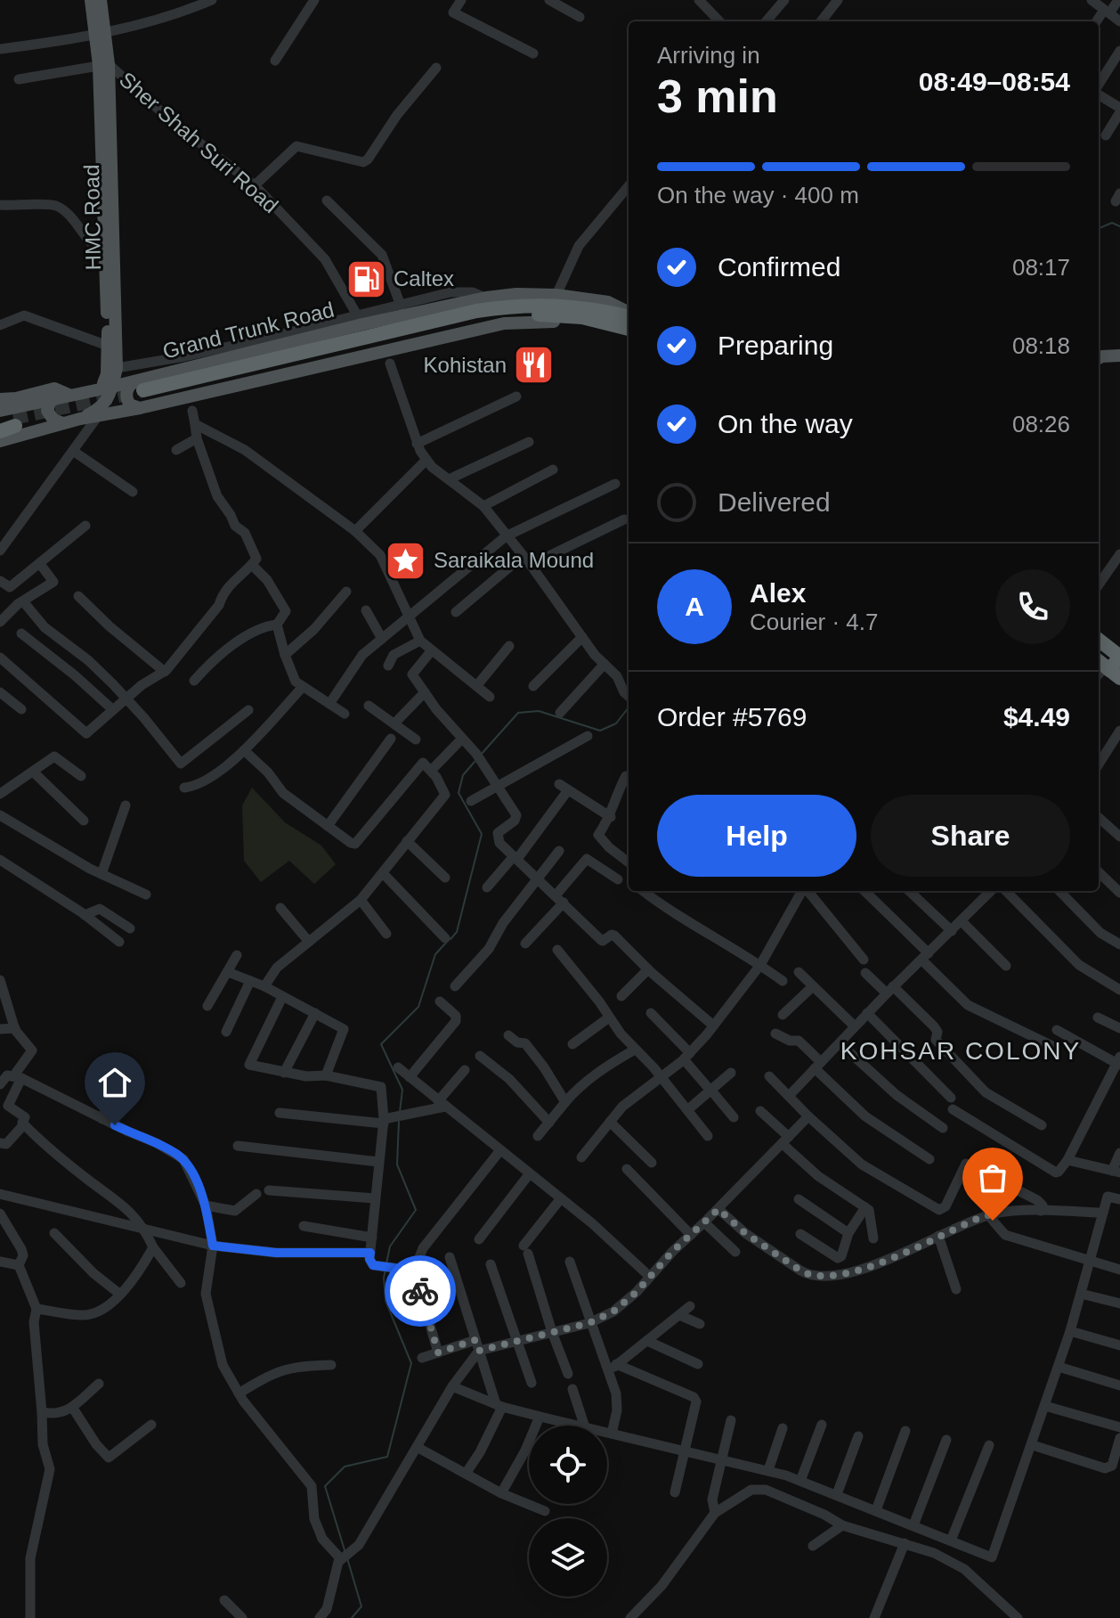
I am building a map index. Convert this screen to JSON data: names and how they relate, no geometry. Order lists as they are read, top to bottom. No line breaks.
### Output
{"streets":{"main road":["HMC Road","Grand Trunk Road"],"street":["Sher Shah Suri Road"]},"crossings":[["Sher Shah Suri Road","HMC Road"],["Sher Shah Suri Road","Grand Trunk Road"],["HMC Road","Grand Trunk Road"]],"districts":["KOHSAR COLONY"],"places":{"fuel station":["Caltex"],"restaurant":["Kohistan"],"place":["Saraikala Mound"]},"page":{"heading":["3 min","Arriving in","08:49–08:54"],"panel":["Alex","Courier · 4.7","Order #5769","$4.49"],"bar":"On the way · 400 m","list":[["Confirmed","08:17"],["Preparing","08:18"],["On the way","08:26"],"Delivered"],"round":"A","buttons":["Help","Share"]}}
